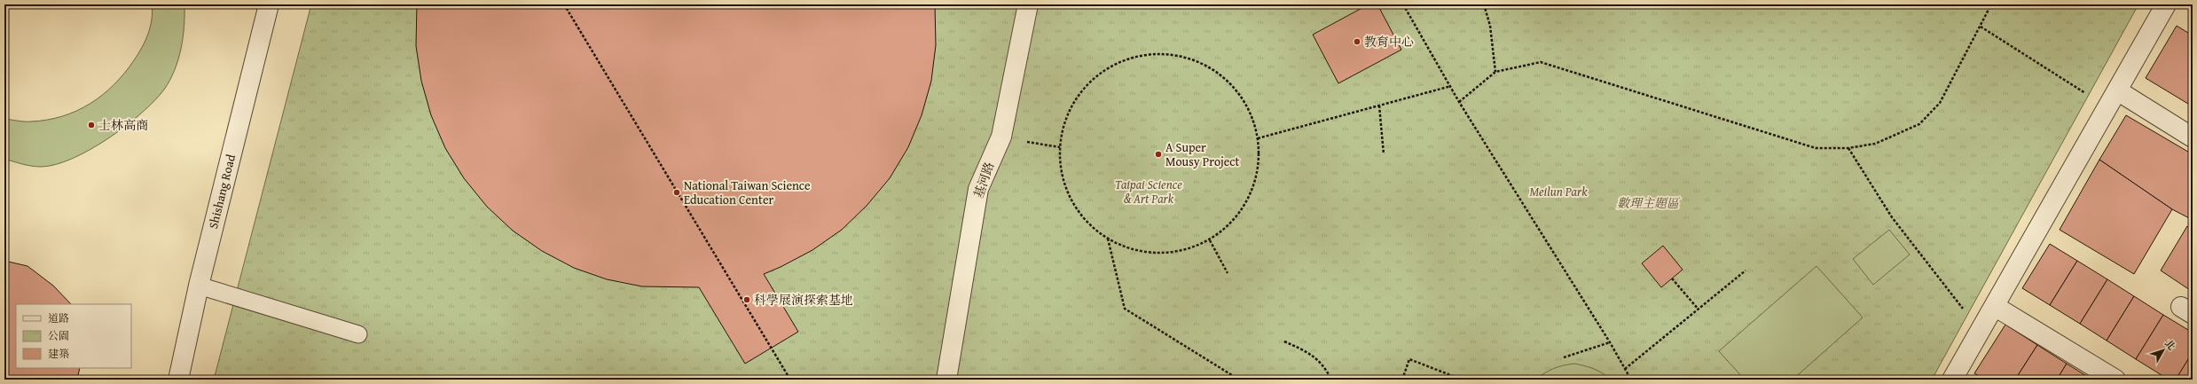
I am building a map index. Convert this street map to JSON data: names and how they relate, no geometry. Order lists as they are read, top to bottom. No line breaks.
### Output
{"streets":{"street":["基河路","Shishang Road"]},"parks":["Taipai Science & Art Park","Meilun Park","數理主題區"],"places":["教育中心","士林高商","A Super Mousy Project","National Taiwan Science Education Center","科學展演探索基地"],"legend":["道路","公園","建築"],"north":"top right"}
